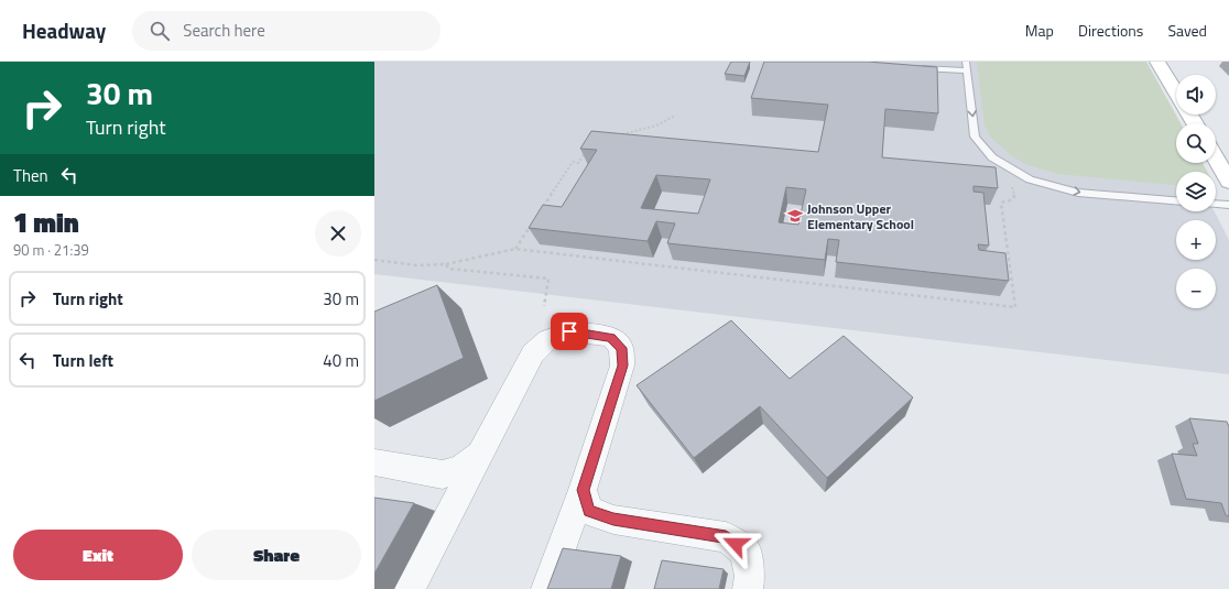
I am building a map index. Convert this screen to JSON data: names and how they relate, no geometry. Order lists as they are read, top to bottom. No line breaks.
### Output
{"places":{"school or university":["Johnson Upper Elementary School"]},"page":{"header":"Headway","search":"Search here","nav":["Map","Directions","Saved"],"turn":["30 m","Turn right"],"map_buttons":["+","−"],"then":"Then","heading":["1 min","90 m · 21:39"],"list":[{"name":"Turn right","value":"30 m"},{"name":"Turn left","value":"40 m"}],"buttons":["Exit","Share"]}}
